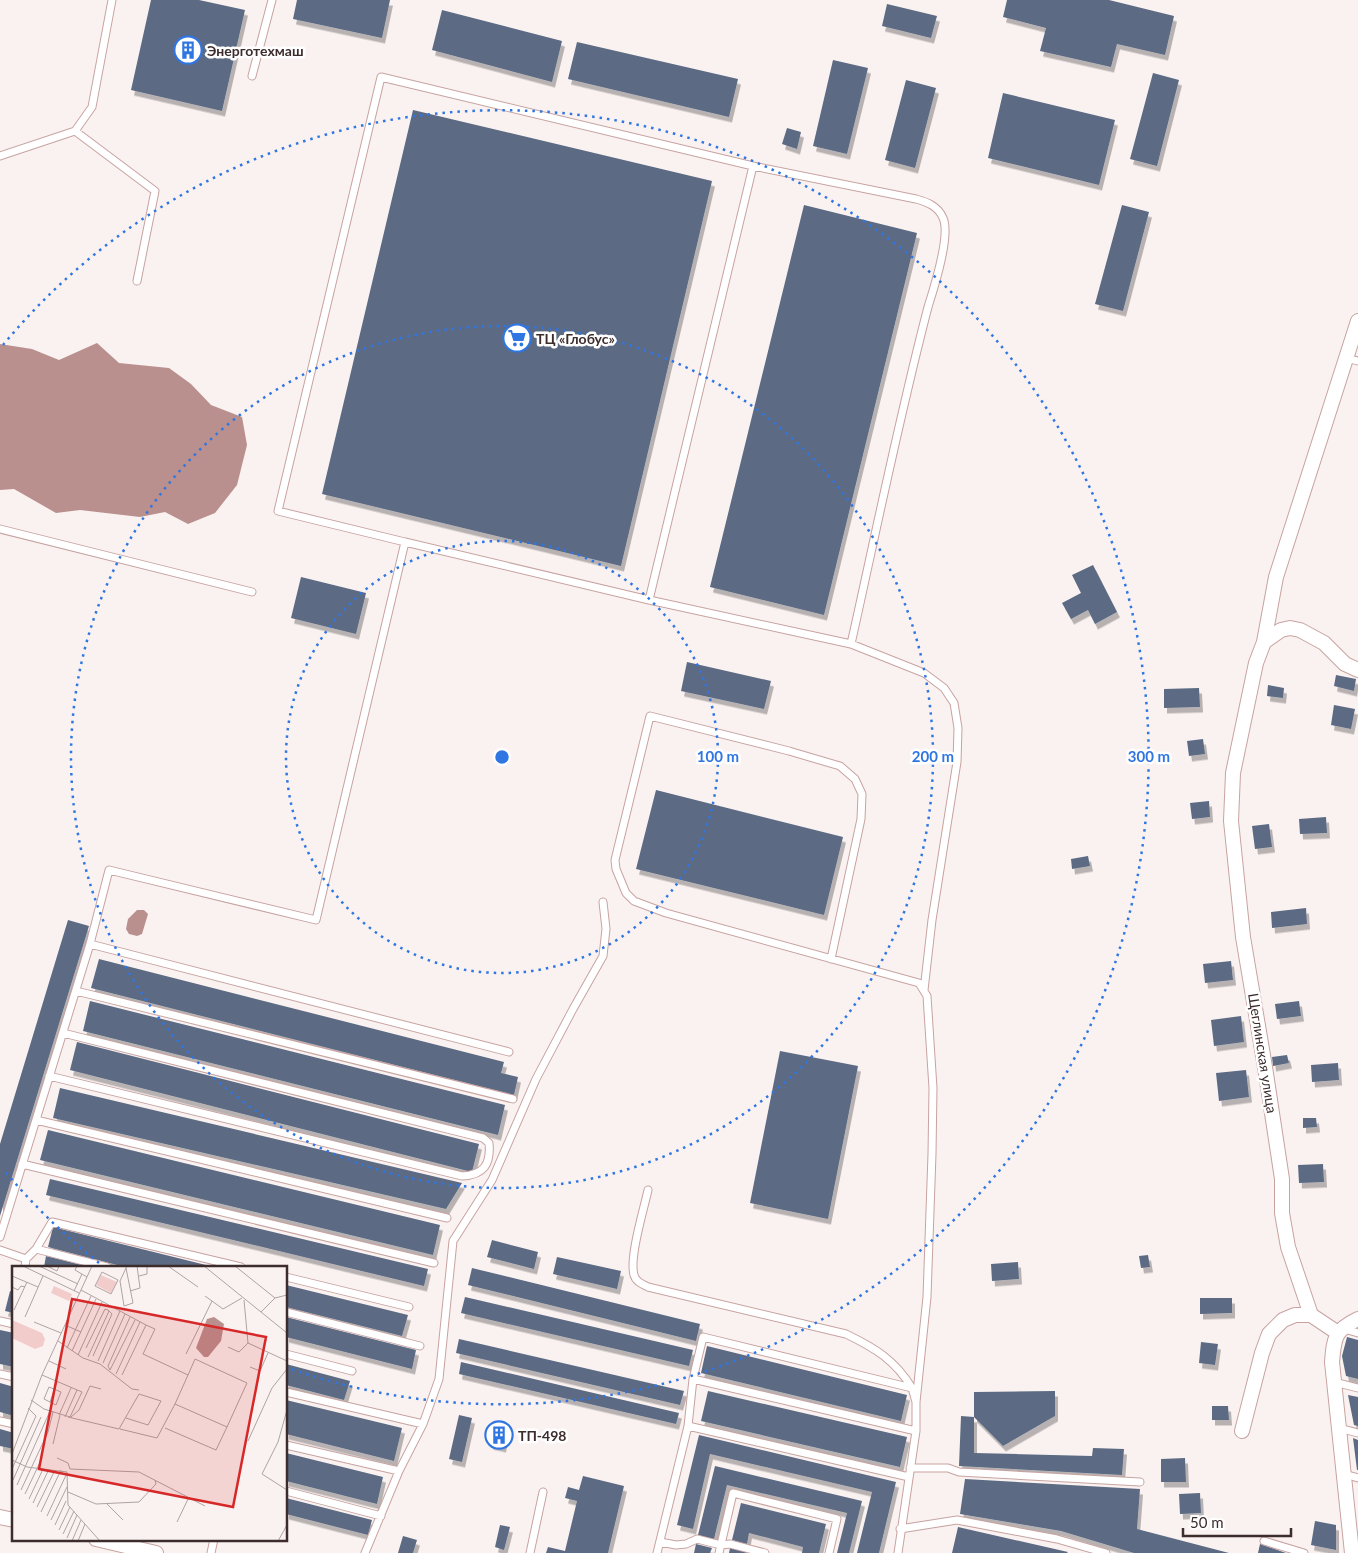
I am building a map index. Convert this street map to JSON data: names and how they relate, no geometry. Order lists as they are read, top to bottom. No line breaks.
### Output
{"streets":{"street":["Щеглинская улица"]},"places":{"building":["Энерготехмаш","ТП-498"],"supermarket":["ТЦ «Глобус»"]},"scale_bar":"50 m","rings":["100 m","200 m","300 m"]}
